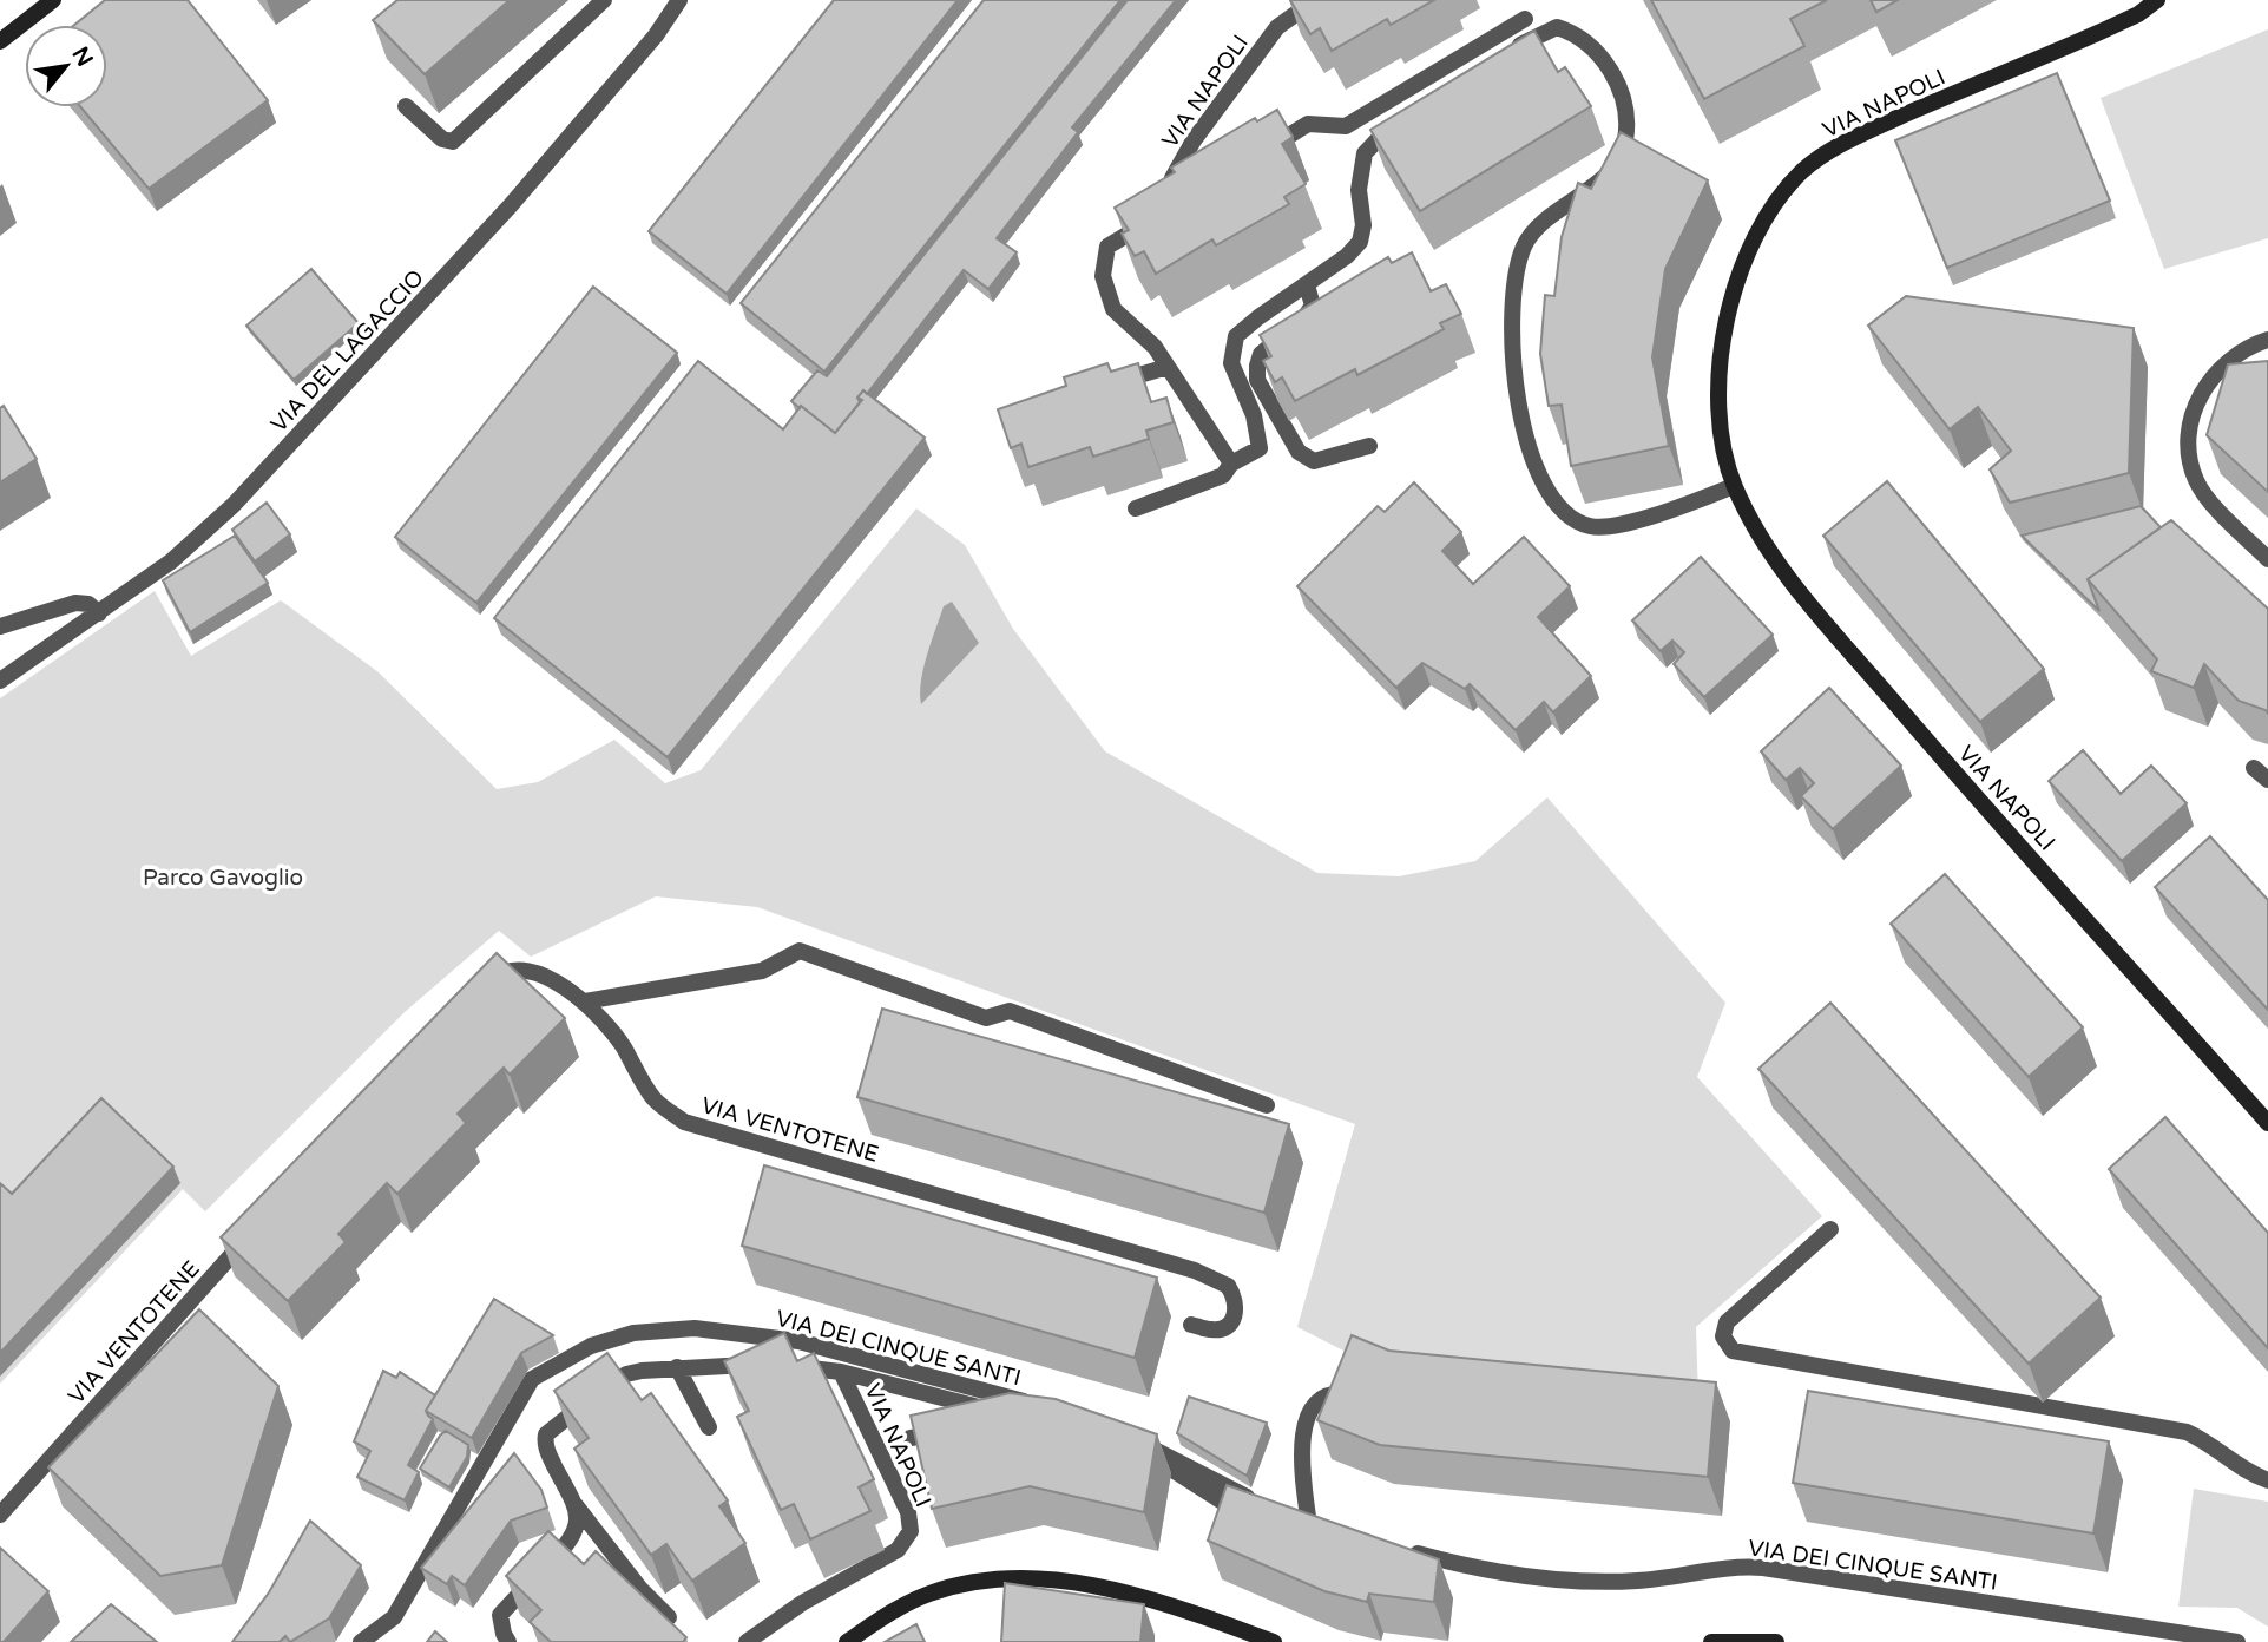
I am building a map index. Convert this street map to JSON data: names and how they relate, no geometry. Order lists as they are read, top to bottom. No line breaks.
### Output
{"streets":{"street":["VIA NAPOLI","VIA DEL LAGACCIO","VIA VENTOTENE","VIA DEI CINQUE SANTI"]},"parks":["Parco Gavoglio"],"north":"top right"}
